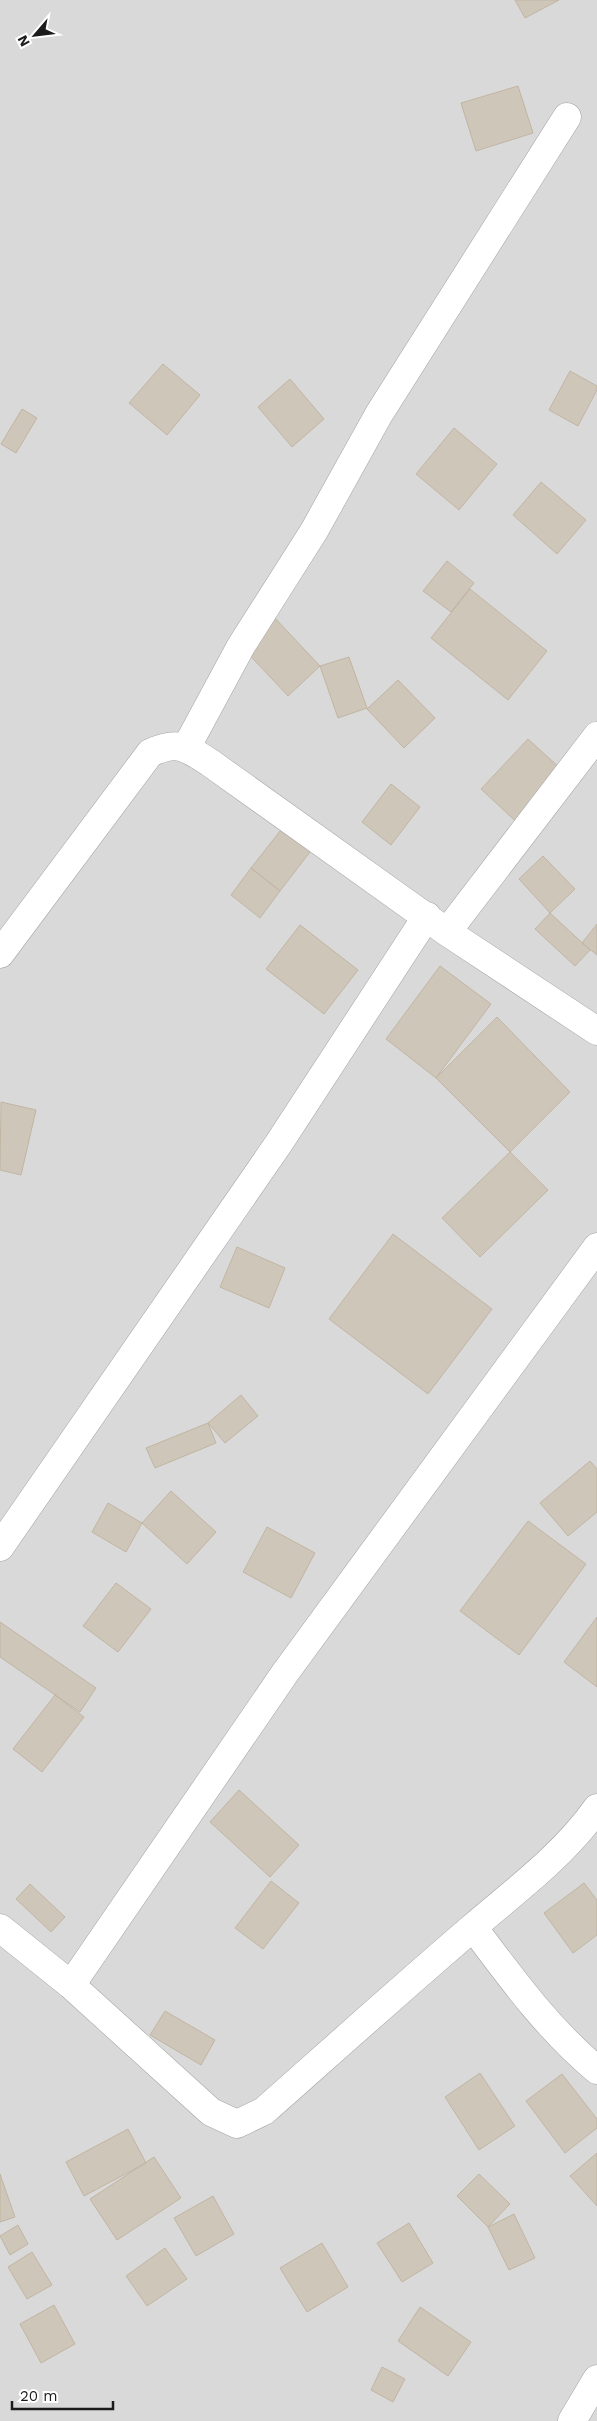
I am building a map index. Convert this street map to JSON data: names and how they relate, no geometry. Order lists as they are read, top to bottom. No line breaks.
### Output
{"scale_bar":"20 m","north":"bottom left"}
